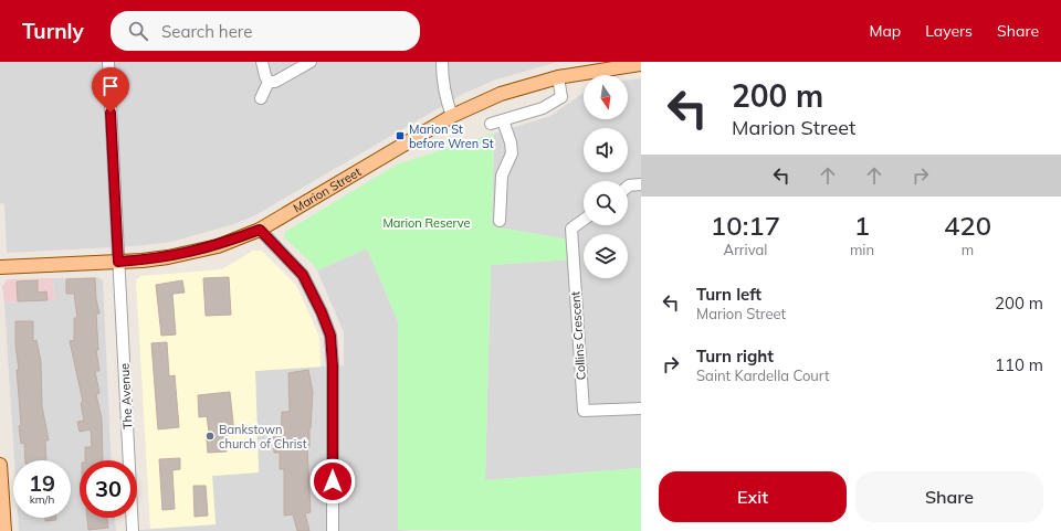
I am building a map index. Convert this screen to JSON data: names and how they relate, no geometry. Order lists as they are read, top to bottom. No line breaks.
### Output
{"streets":{"main road":["Marion Street"],"street":["Collins Crescent","The Avenue"]},"crossings":[["Marion Street","The Avenue"]],"parks":["Marion Reserve"],"places":{"transit":["Marion St before Wren St"],"other":["Bankstown church of Christ"]},"north":"bottom","page":{"header":"Turnly","search":"Search here","nav":["Map","Layers","Share"],"turn":["200 m","Marion Street"],"eta":["10:17","Arrival","1","min","420","m"],"list":[{"name":"Turn left","note":"Marion Street","value":"200 m"},{"name":"Turn right","note":"Saint Kardella Court","value":"110 m"}],"speed":"19 km/h","limit":"30","buttons":["Exit","Share"]}}
